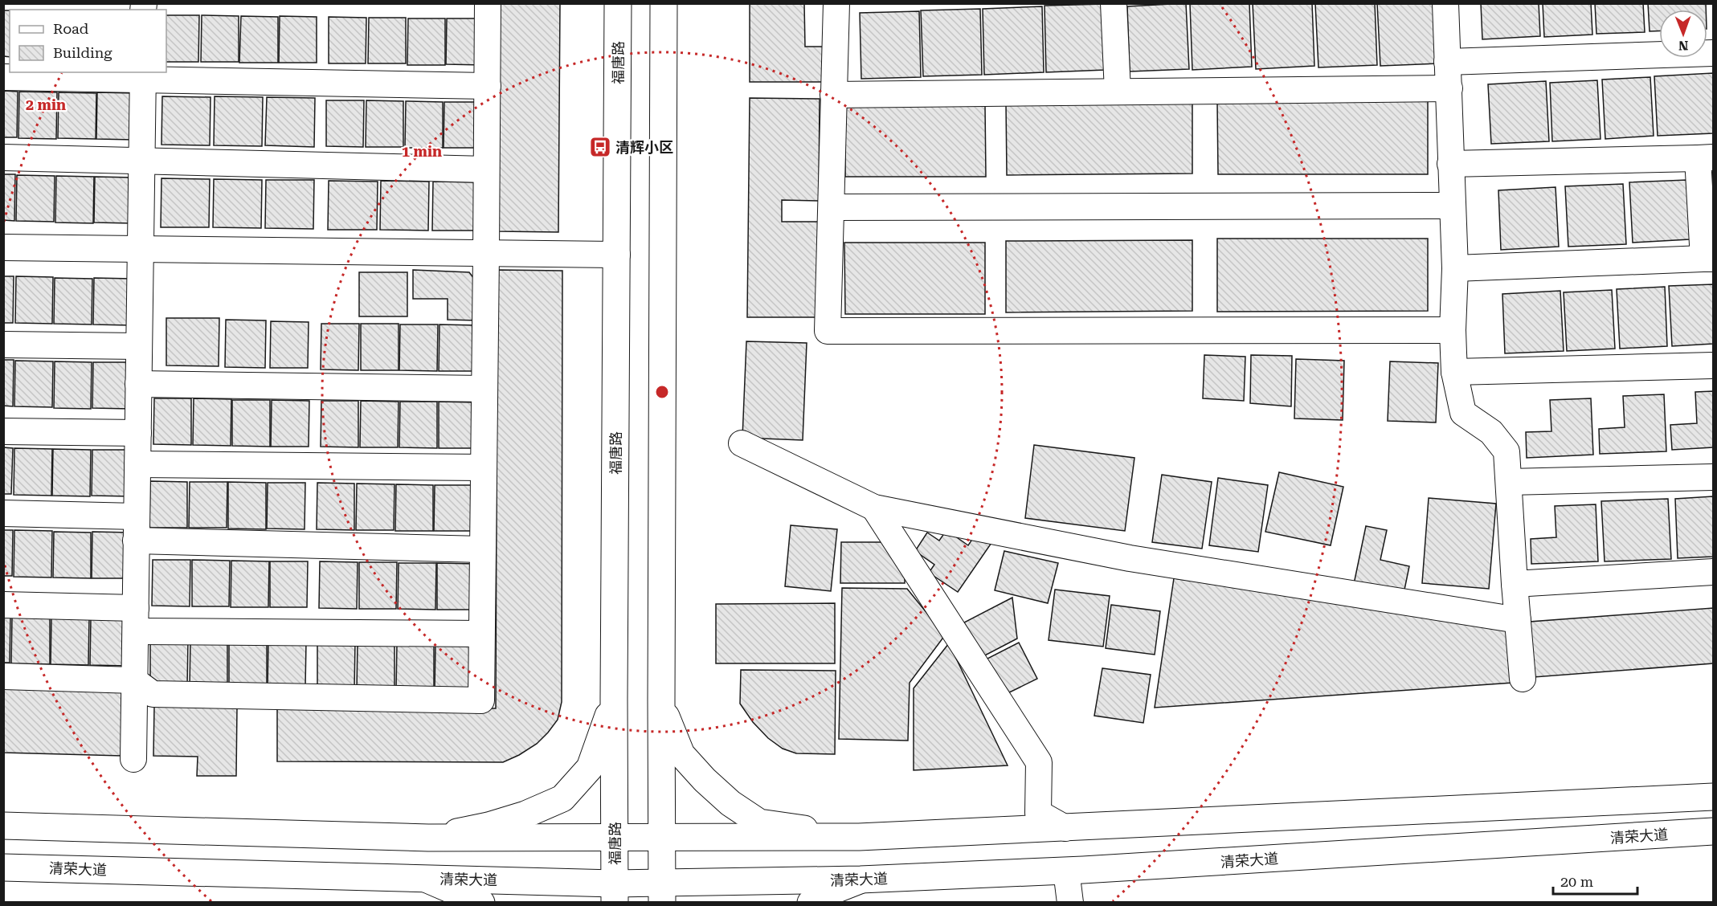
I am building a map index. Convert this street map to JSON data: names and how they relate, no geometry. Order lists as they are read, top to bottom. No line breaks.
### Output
{"streets":{"main road":["福唐路","清荣大道"]},"crossings":[["福唐路","清荣大道"]],"places":{"bus stop":["清辉小区"]},"legend":["Road","Building"],"scale_bar":"20 m","north":"bottom","rings":["2 min","1 min"]}
